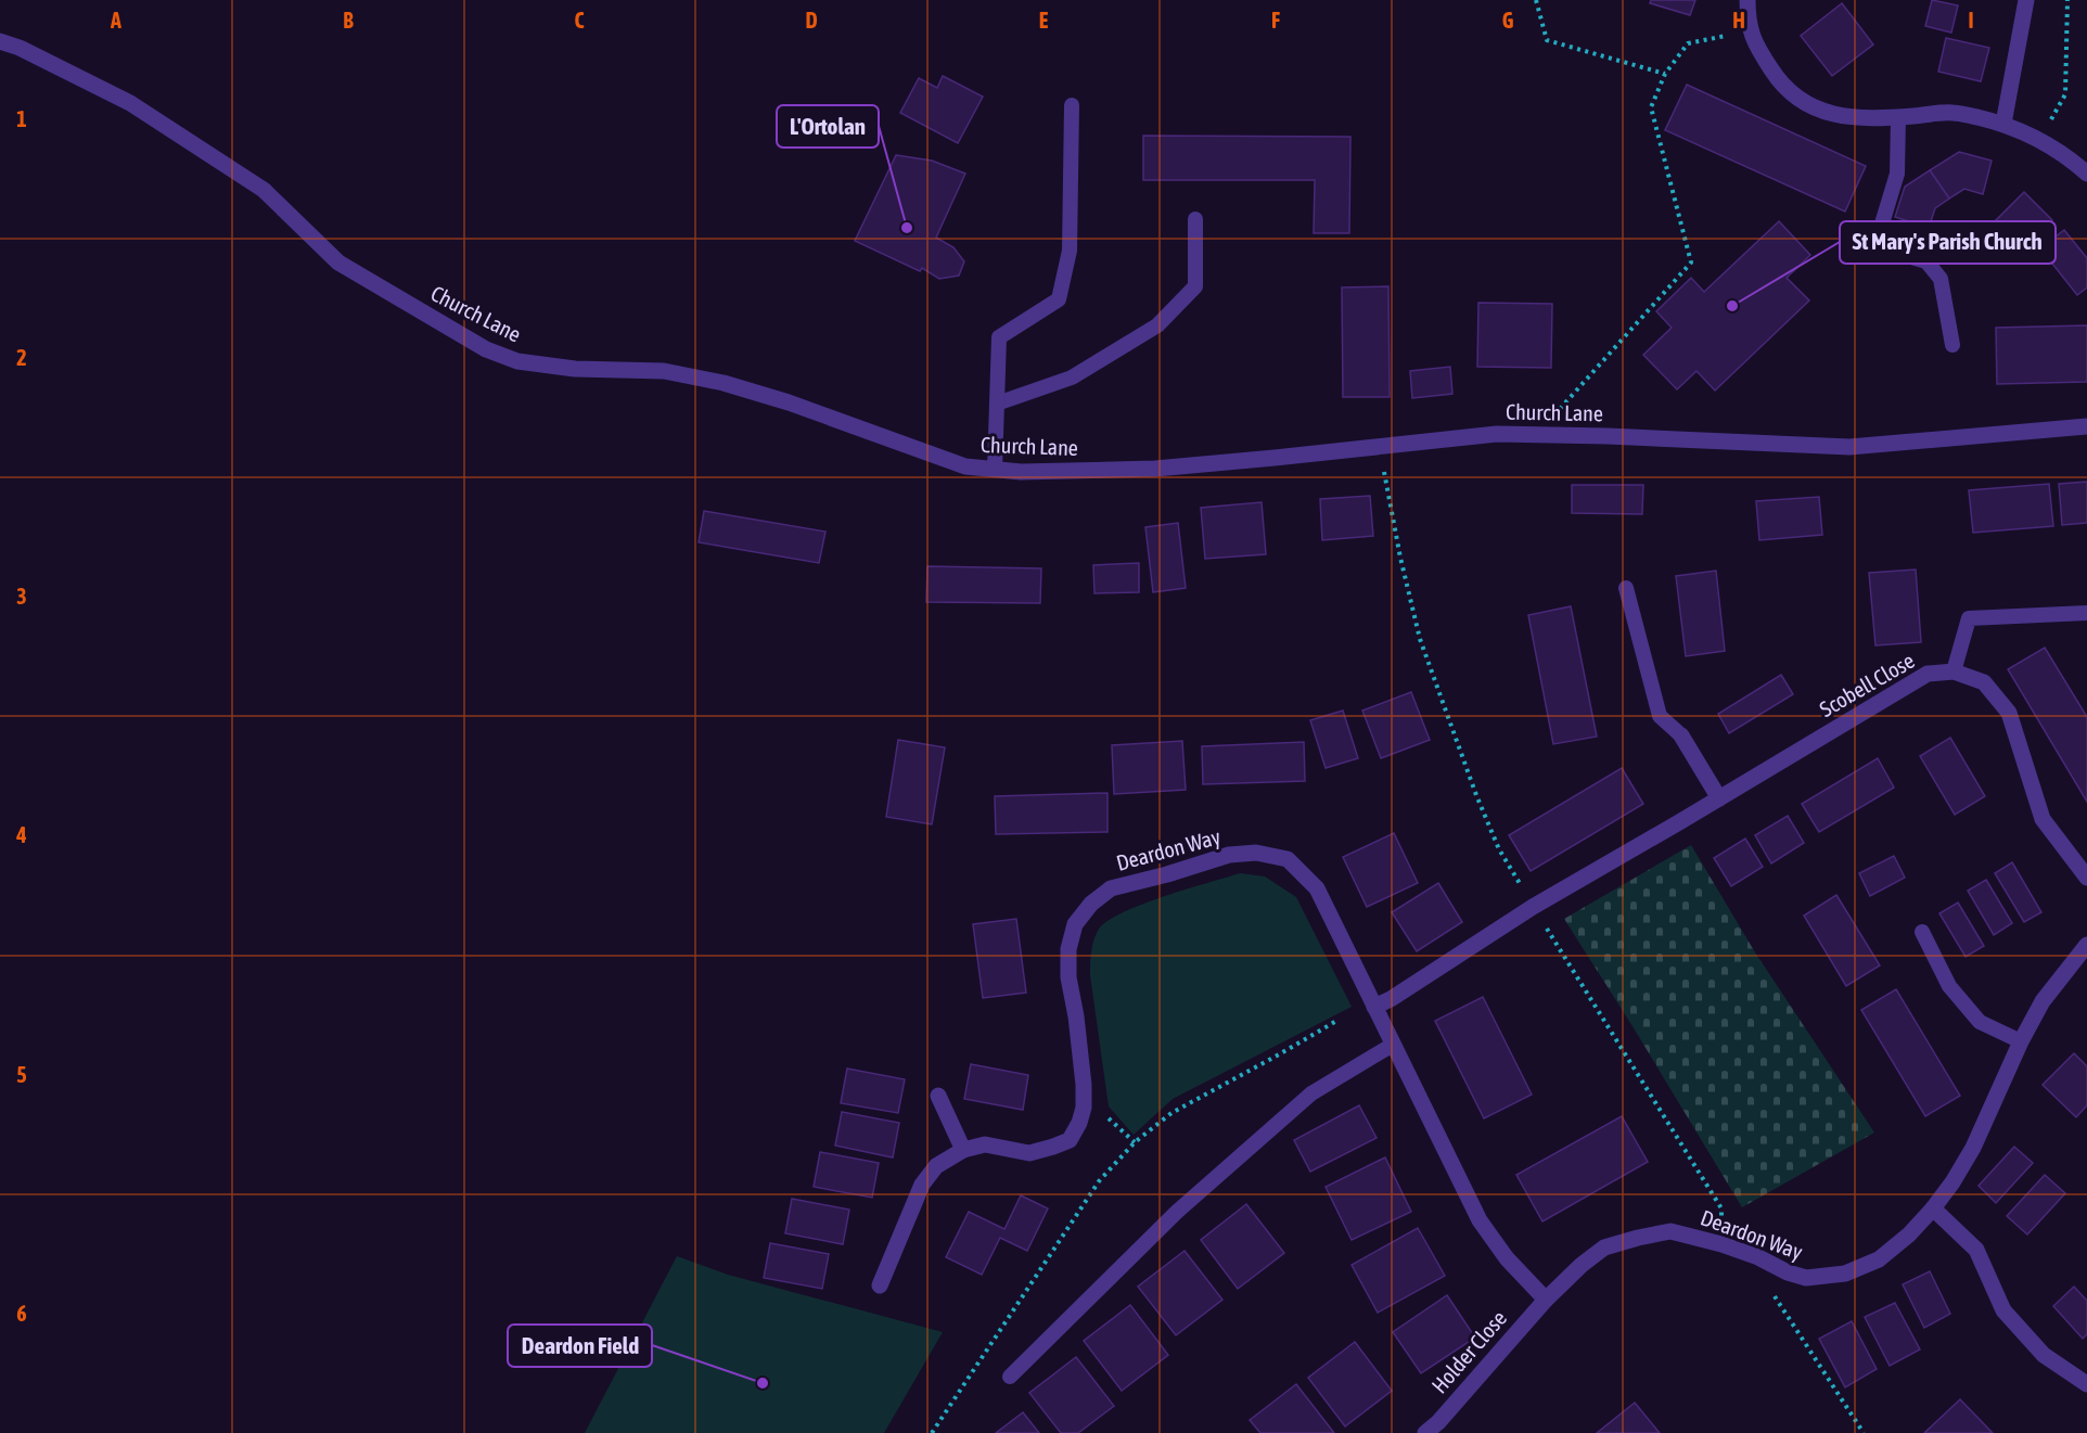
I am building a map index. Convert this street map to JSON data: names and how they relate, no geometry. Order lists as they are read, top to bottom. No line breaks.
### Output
{"streets":{"street":["Church Lane","Scobell Close","Deardon Way","Holder Close"]},"crossings":[["Scobell Close","Deardon Way"],["Deardon Way","Holder Close"]],"places":["L'Ortolan","St Mary's Parish Church","Deardon Field"],"grid":{"columns":["A","B","C","D","E","F","G","H","I"],"rows":["1","2","3","4","5","6"]}}
